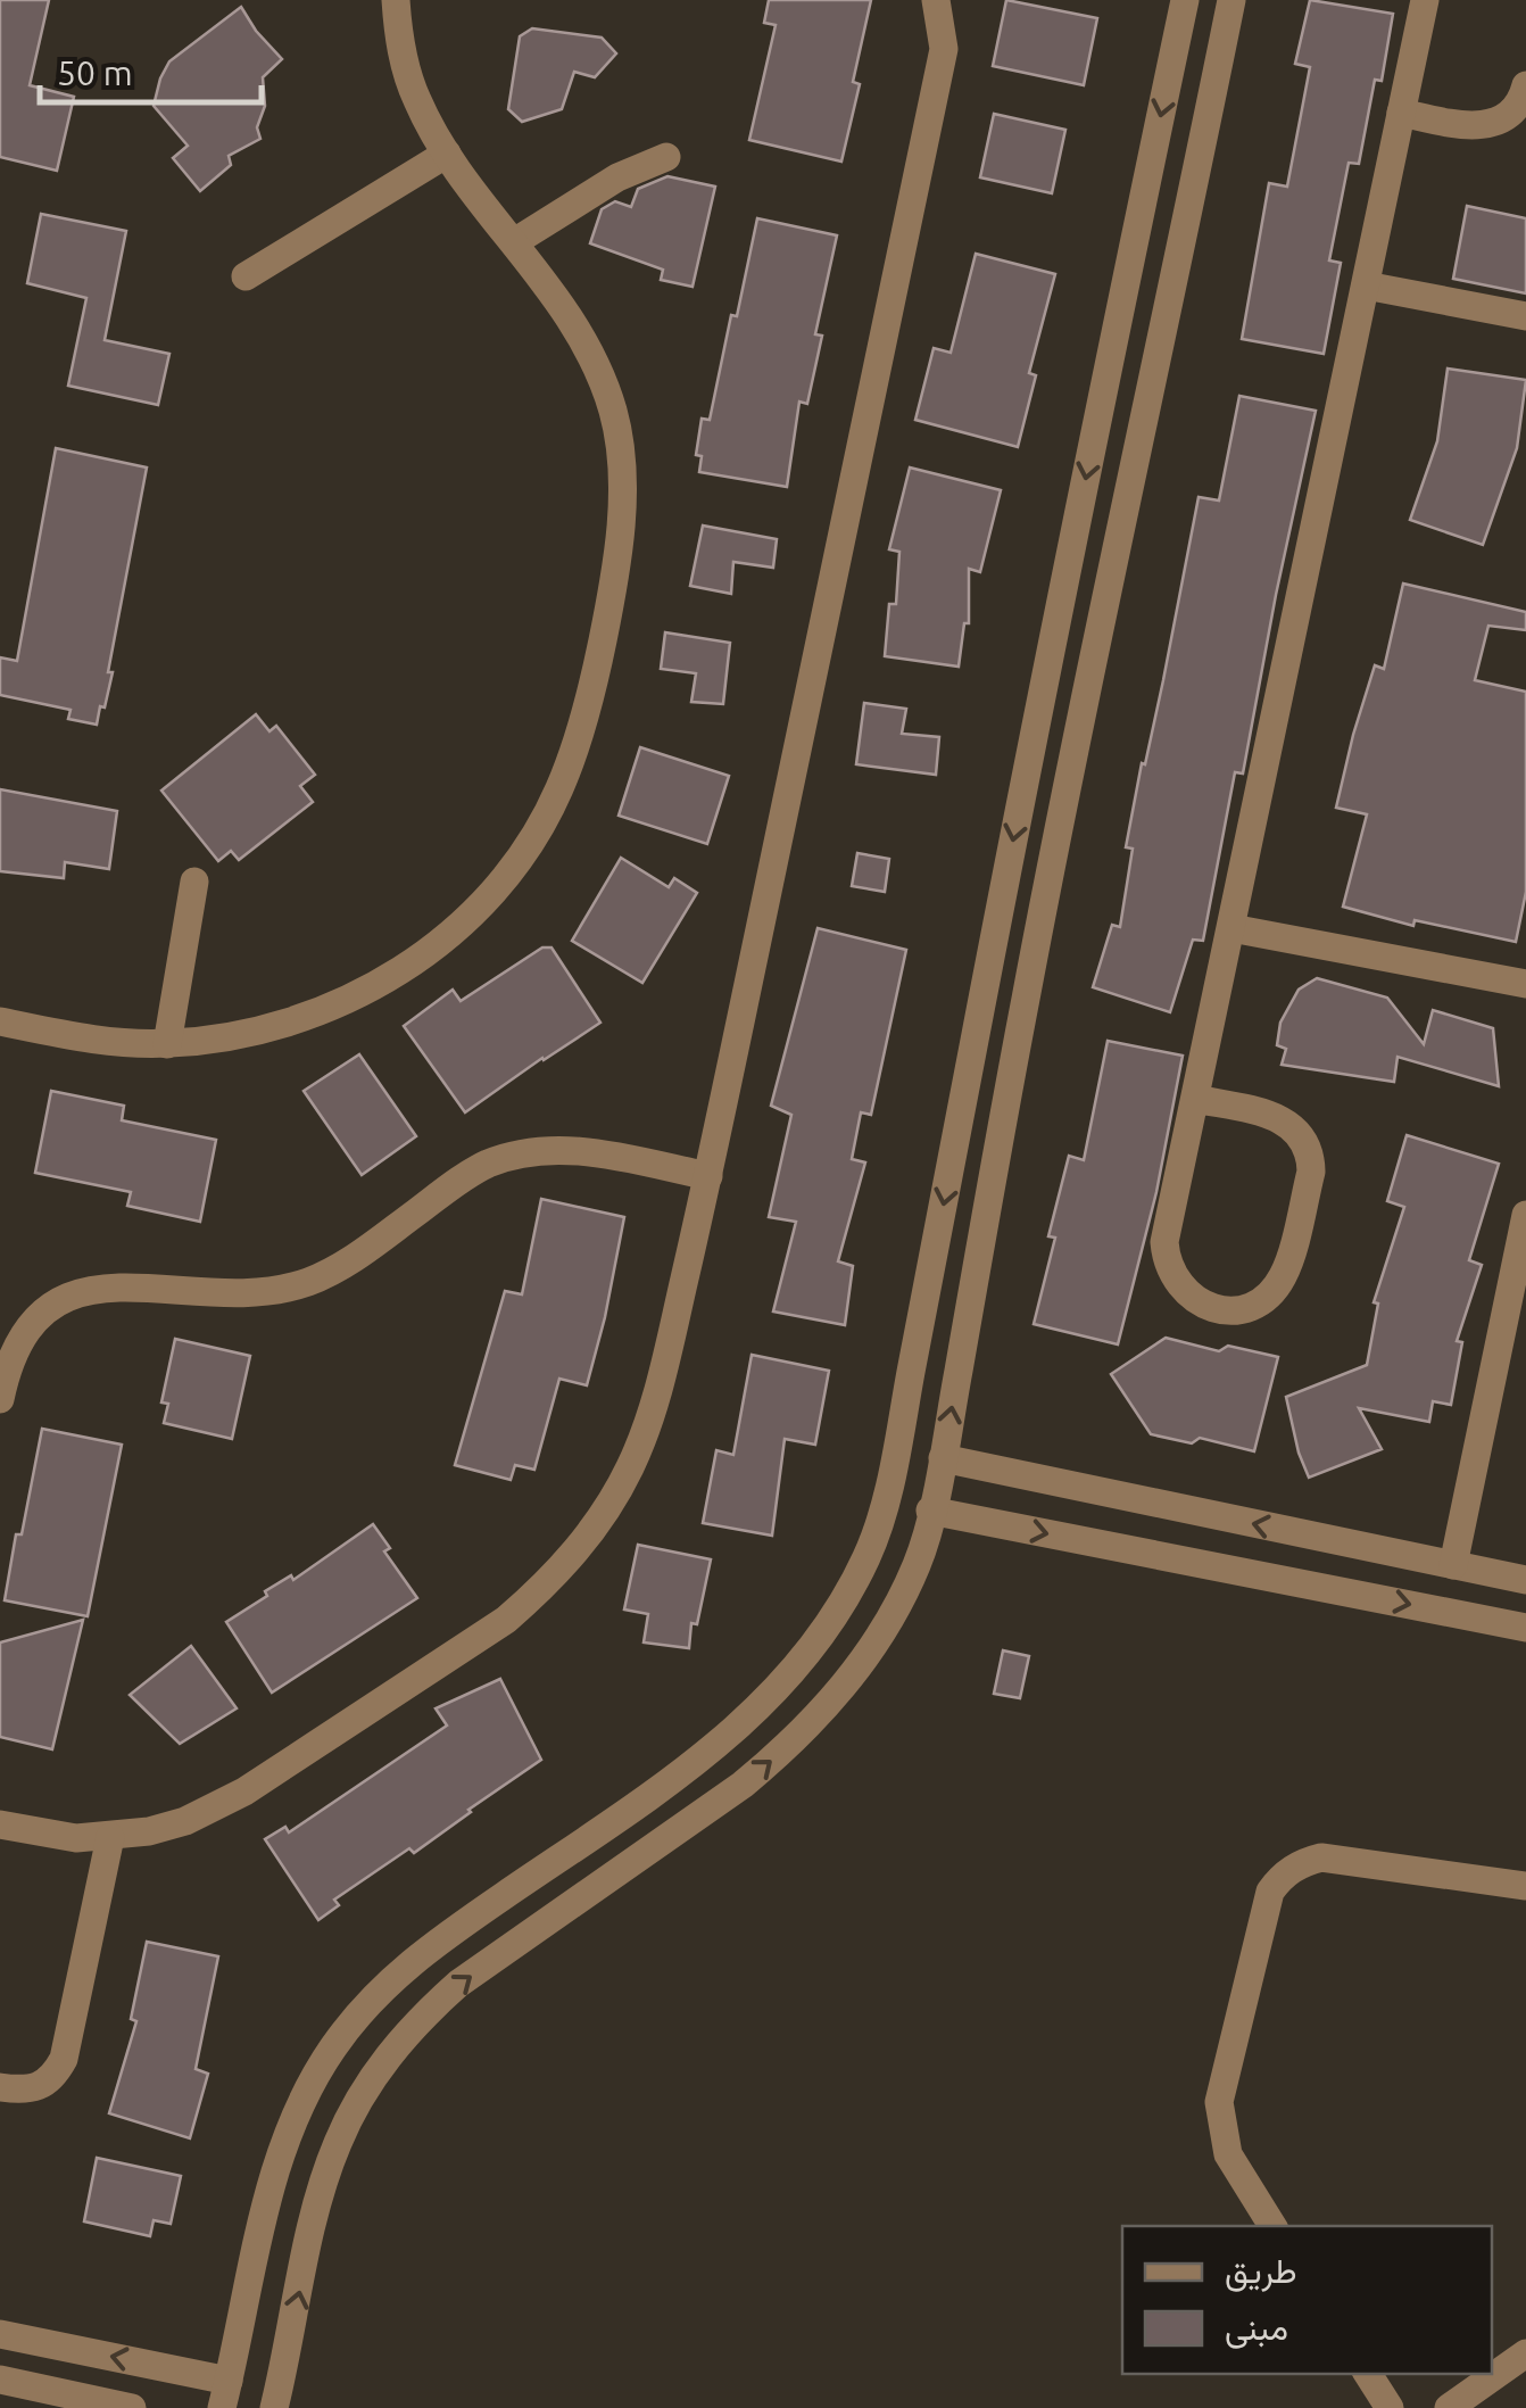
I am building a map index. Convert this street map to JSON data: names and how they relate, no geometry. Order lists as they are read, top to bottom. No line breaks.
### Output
{"legend":["طريق","مبنى"],"scale_bar":"50 m"}
